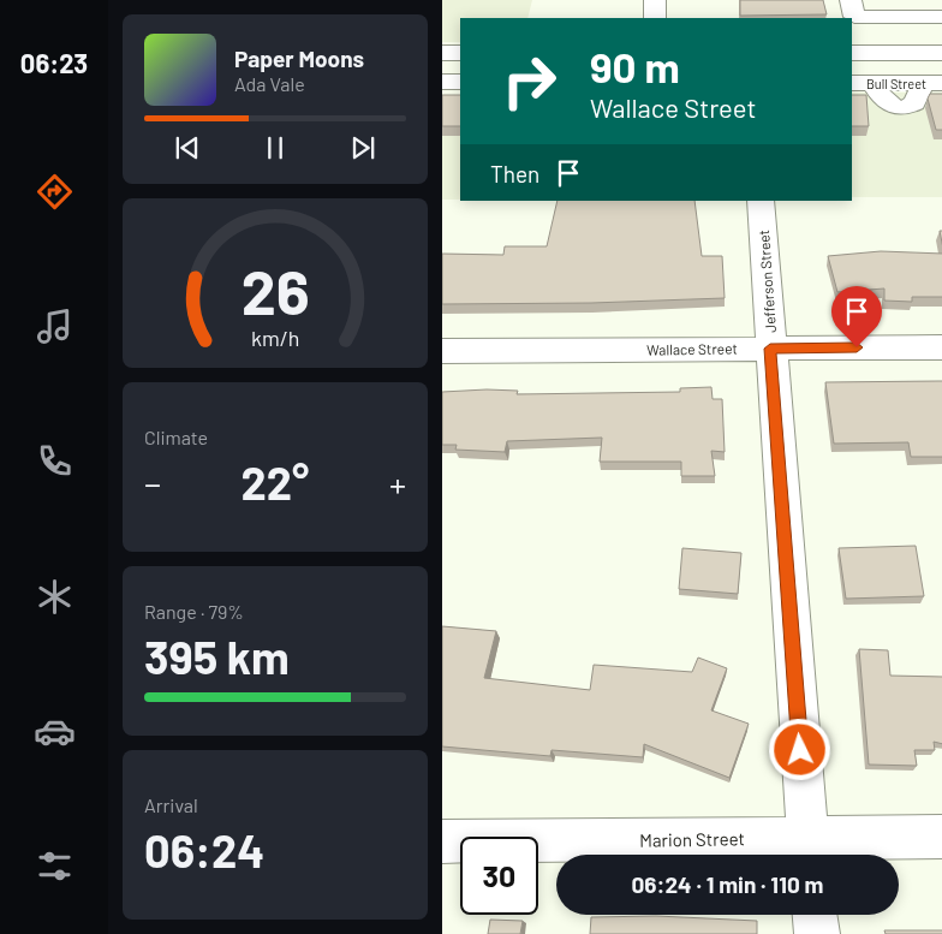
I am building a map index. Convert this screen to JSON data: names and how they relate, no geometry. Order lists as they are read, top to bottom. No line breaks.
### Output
{"streets":{"main road":["Bull Street","Jefferson Street","Wallace Street","Marion Street"]},"crossings":[["Jefferson Street","Wallace Street"],["Jefferson Street","Marion Street"]],"page":{"tabs":"06:23","turn":["90 m","Wallace Street"],"song":["Paper Moons","Ada Vale"],"then":"Then","tile":["Climate",["Range · 79%","395 km"],["Arrival","06:24"]],"heat":["−","22°","+"],"limit":"30","trip":"06:24 · 1 min · 110 m","gauge":["26","km/h"]}}
